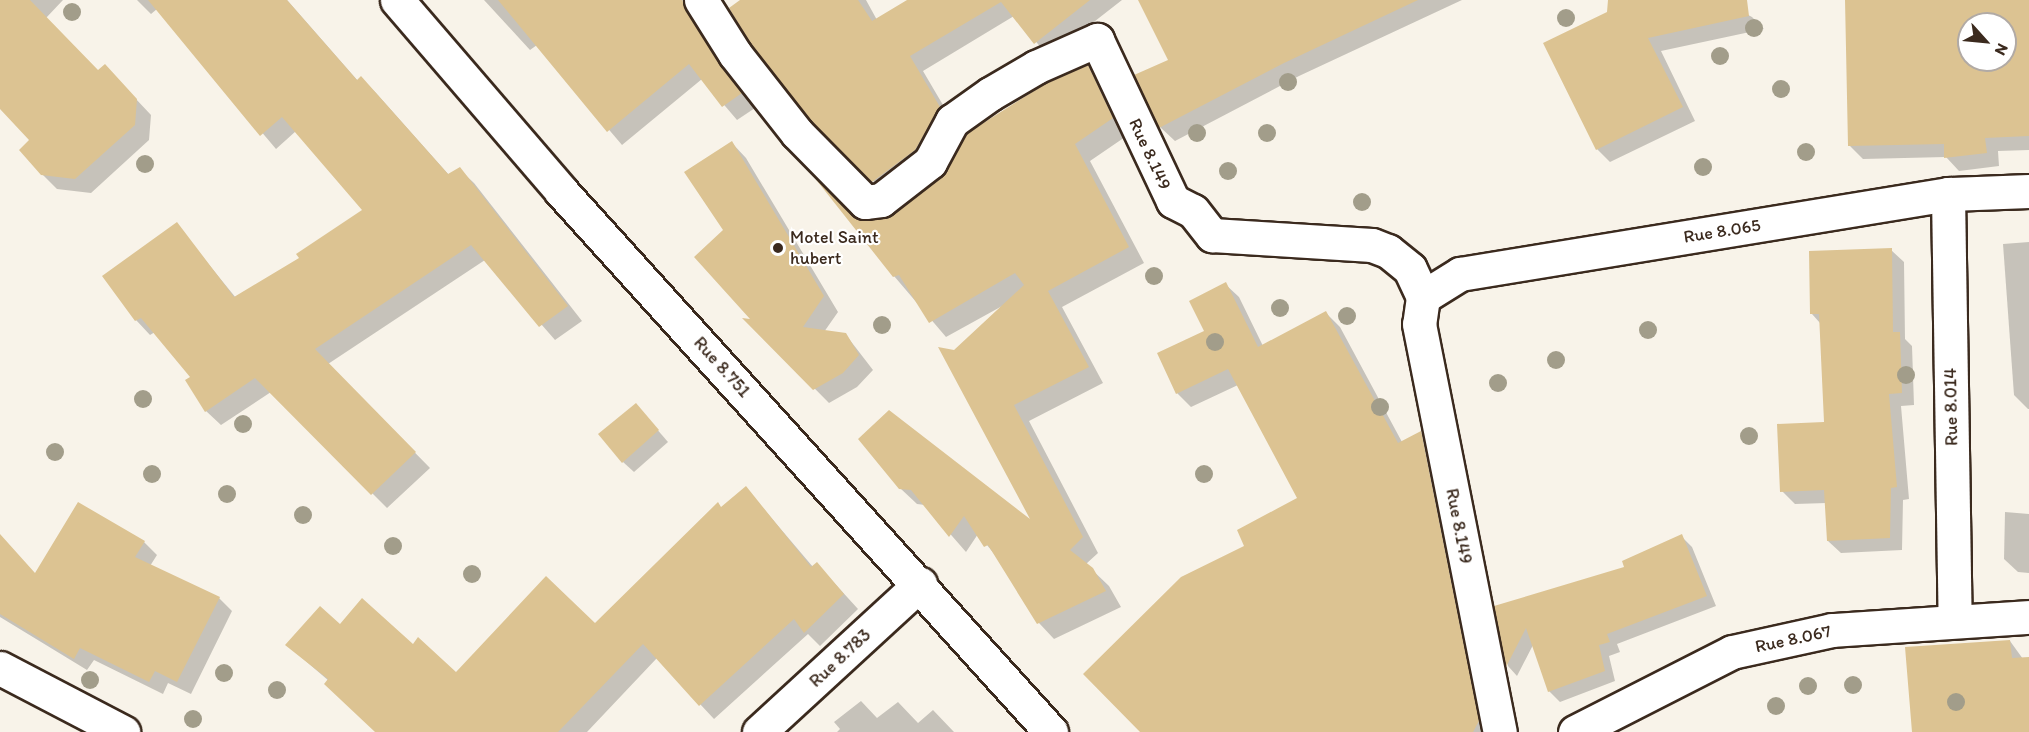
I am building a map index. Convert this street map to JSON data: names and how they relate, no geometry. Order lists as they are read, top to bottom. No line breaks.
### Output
{"streets":{"street":["Rue 8.149","Rue 8.065","Rue 8.751","Rue 8.014","Rue 8.067","Rue 8.783"]},"crossings":[["Rue 8.149","Rue 8.065"],["Rue 8.065","Rue 8.014"],["Rue 8.751","Rue 8.783"],["Rue 8.014","Rue 8.067"]],"places":["Motel Saint hubert"],"north":"bottom right"}
